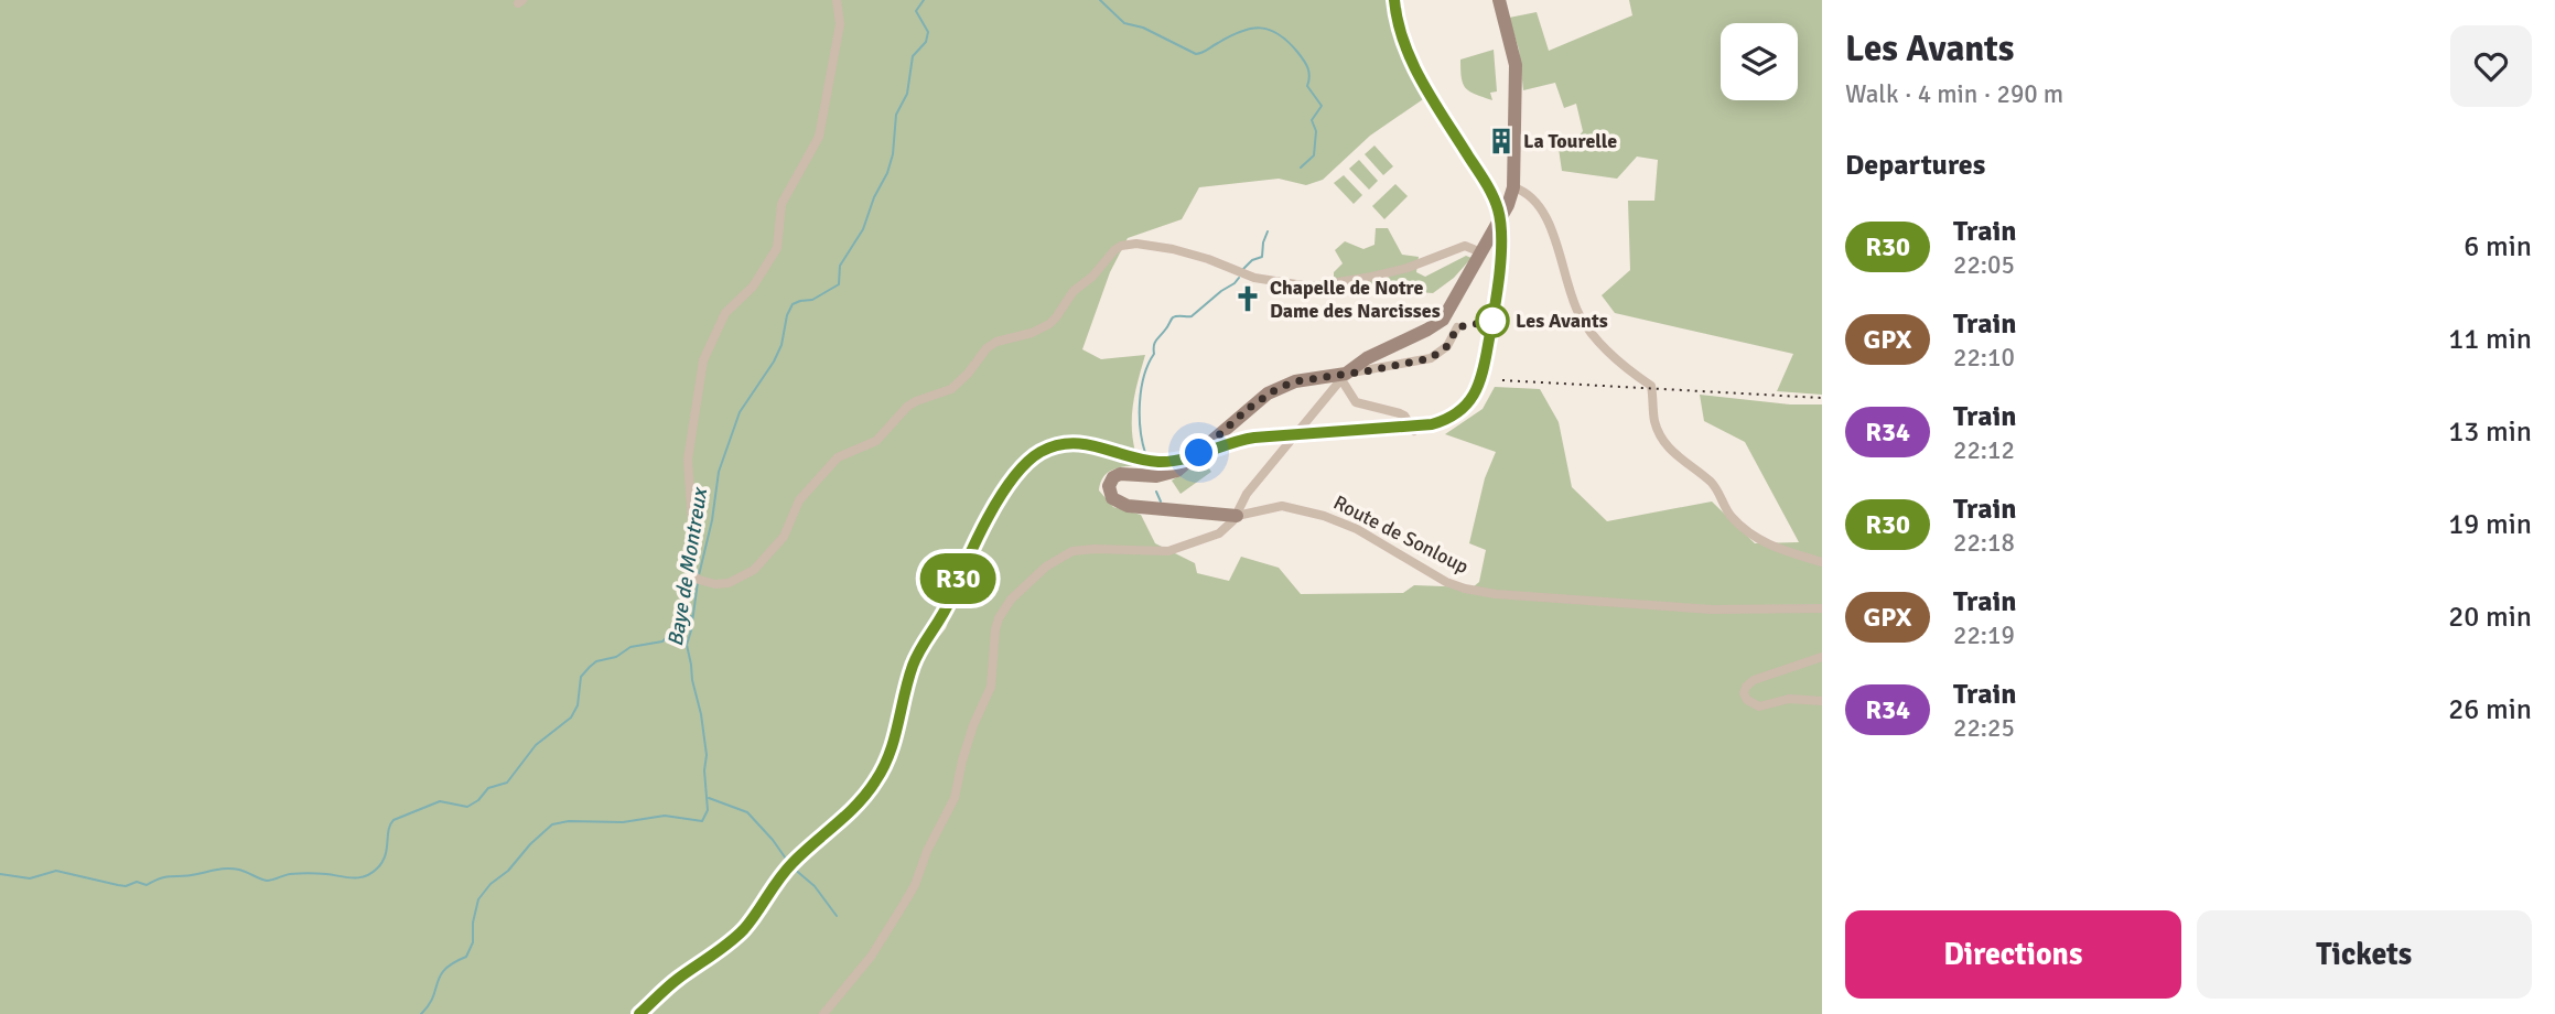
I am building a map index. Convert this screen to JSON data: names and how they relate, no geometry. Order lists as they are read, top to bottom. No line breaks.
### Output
{"streets":{"street":["Route de Sonloup"]},"water":["Baye de Montreux"],"places":{"building":["La Tourelle"],"church":["Chapelle de Notre Dame des Narcisses"],"other":["Les Avants"]},"page":{"on_map":"R30","heading":[["Les Avants","Walk · 4 min · 290 m"],"Departures"],"list":[{"mark":"R30","name":"Train","note":"22:05","value":"6 min"},{"mark":"GPX","name":"Train","note":"22:10","value":"11 min"},{"mark":"R34","name":"Train","note":"22:12","value":"13 min"},{"mark":"R30","name":"Train","note":"22:18","value":"19 min"},{"mark":"GPX","name":"Train","note":"22:19","value":"20 min"},{"mark":"R34","name":"Train","note":"22:25","value":"26 min"}],"buttons":["Directions","Tickets"]}}
